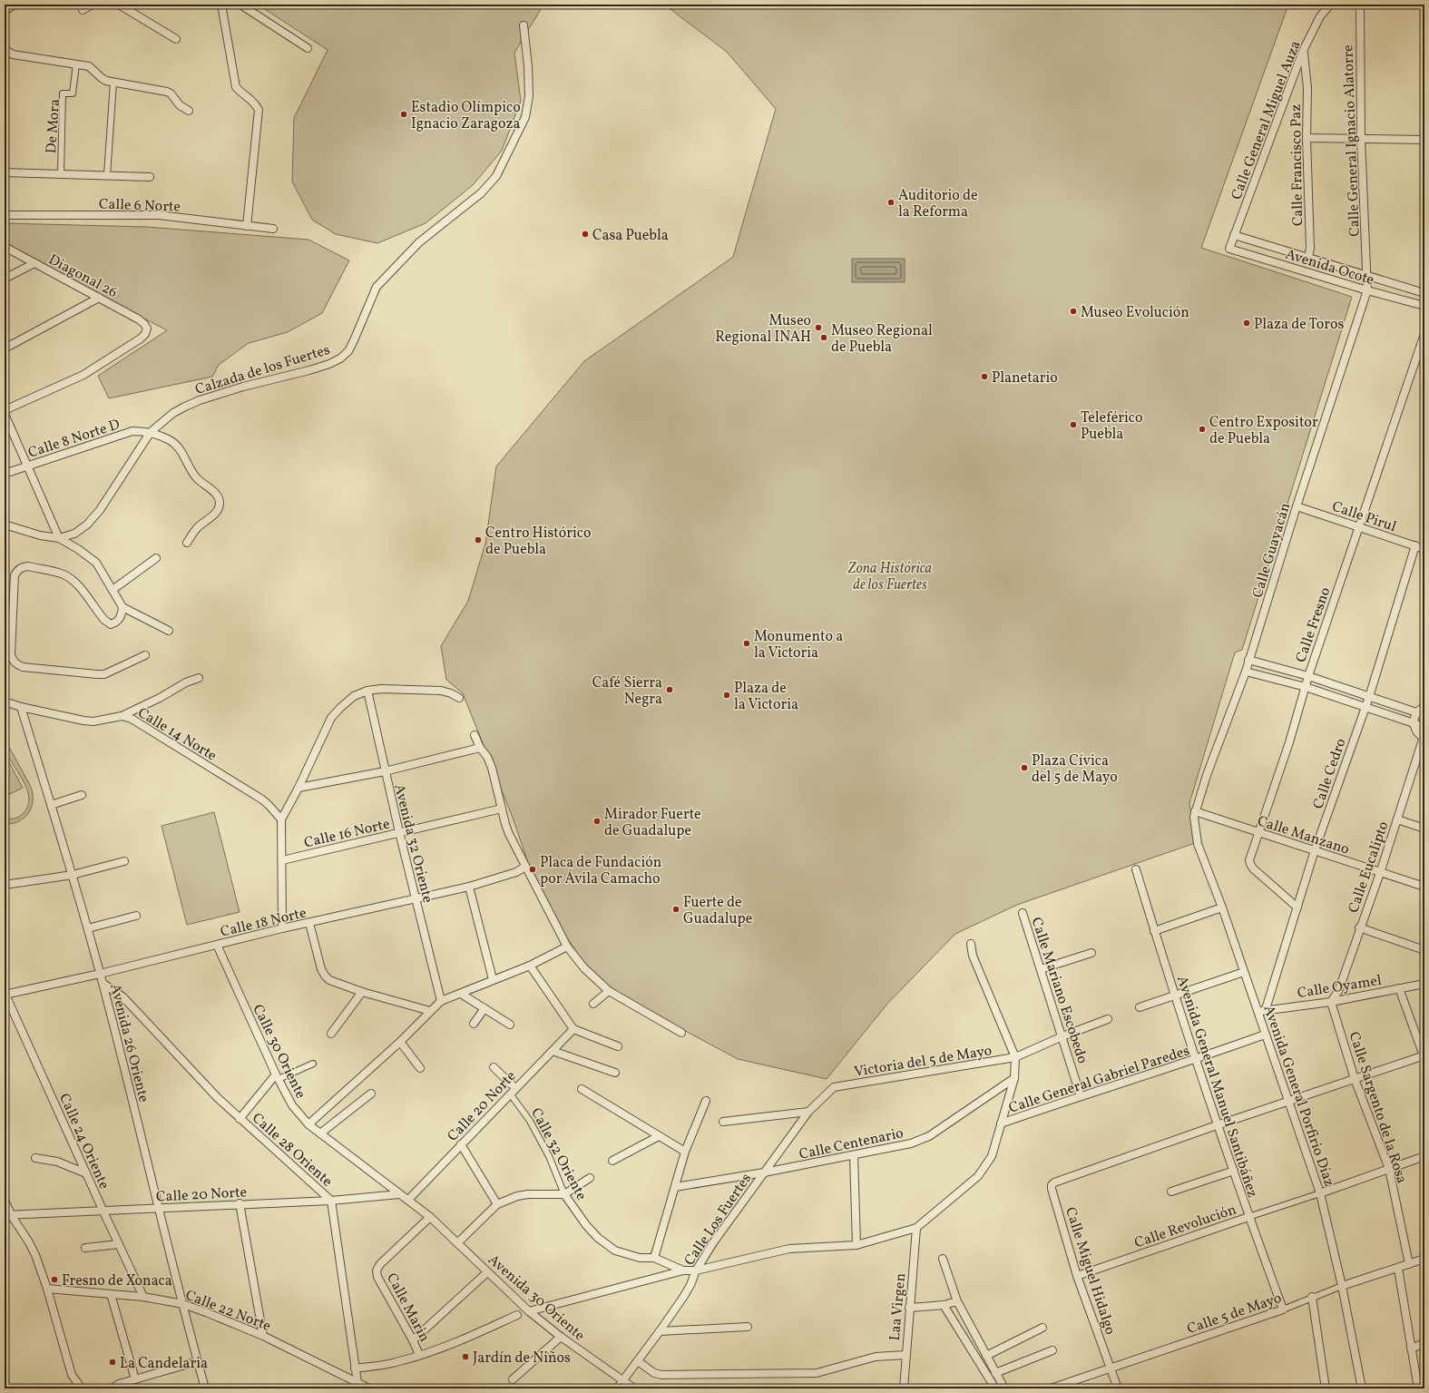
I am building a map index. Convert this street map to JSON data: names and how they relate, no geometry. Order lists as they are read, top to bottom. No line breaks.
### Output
{"streets":{"street":["Calle General Miguel Auza","De Mora","Calle General Ignacio Alatorre","Calle Francisco Paz","Calle 6 Norte","Avenida Ocote","Diagonal 26","Calzada de los Fuertes","Calle 8 Norte D","Calle Pirul","Calle Guayacán","Calle Fresno","Calle 14 Norte","Calle Cedro","Calle 16 Norte","Calle Manzano","Avenida 32 Oriente","Calle Eucalipto","Calle 18 Norte","Calle Oyamel","Calle Mariano Escobedo","Avenida 26 Oriente","Calle 30 Oriente","Victoria del 5 de Mayo","Calle General Gabriel Paredes","Avenida General Manuel Santibáñez","Avenida General Porfirio Díaz","Calle 20 Norte","Calle Sargento de la Rosa","Calle 24 Oriente","Calle Centenario","Calle 28 Oriente","Calle 32 Oriente","Calle Los Fuertes","Calle Revolución","Calle Miguel Hidalgo","Avenida 30 Oriente","Calle Marin","Laa Virgen","Calle 22 Norte","Calle 5 de Mayo"]},"crossings":[["Calle General Miguel Auza","Calle Francisco Paz"],["Calle General Miguel Auza","Avenida Ocote"],["Calle General Ignacio Alatorre","Avenida Ocote"],["Calle General Ignacio Alatorre","Calle Guayacán"],["Avenida Ocote","Calle Guayacán"],["Calzada de los Fuertes","Calle 8 Norte D"],["Calle Pirul","Calle Guayacán"],["Calle Pirul","Calle Fresno"],["Calle Pirul","Calle Cedro"],["Calle Guayacán","Calle Manzano"],["Calle Guayacán","Avenida General Porfirio Díaz"],["Calle Fresno","Calle Cedro"],["Calle Fresno","Calle Manzano"],["Calle 14 Norte","Avenida 26 Oriente"],["Calle Cedro","Calle Manzano"],["Calle Cedro","Calle Oyamel"],["Calle 16 Norte","Avenida 32 Oriente"],["Calle Manzano","Calle Eucalipto"],["Calle Manzano","Avenida General Porfirio Díaz"],["Avenida 32 Oriente","Calle 18 Norte"],["Calle Eucalipto","Calle Oyamel"],["Calle Eucalipto","Calle Sargento de la Rosa"],["Calle 18 Norte","Avenida 26 Oriente"],["Calle 18 Norte","Calle 30 Oriente"],["Calle 18 Norte","Calle 24 Oriente"],["Calle Oyamel","Avenida General Porfirio Díaz"],["Calle Oyamel","Calle Sargento de la Rosa"],["Calle Mariano Escobedo","Victoria del 5 de Mayo"],["Calle Mariano Escobedo","Calle General Gabriel Paredes"],["Avenida 26 Oriente","Calle 20 Norte"],["Avenida 26 Oriente","Calle 28 Oriente"],["Avenida 26 Oriente","Calle 22 Norte"],["Calle 30 Oriente","Calle 20 Norte"],["Calle 30 Oriente","Avenida 30 Oriente"],["Calle 30 Oriente","Calle Marin"],["Victoria del 5 de Mayo","Calle Los Fuertes"],["Calle General Gabriel Paredes","Avenida General Manuel Santibáñez"],["Calle General Gabriel Paredes","Avenida General Porfirio Díaz"],["Avenida General Manuel Santibáñez","Calle Revolución"],["Avenida General Manuel Santibáñez","Calle Miguel Hidalgo"],["Avenida General Manuel Santibáñez","Calle 5 de Mayo"],["Avenida General Porfirio Díaz","Calle Revolución"],["Avenida General Porfirio Díaz","Calle 5 de Mayo"],["Calle 20 Norte","Calle 24 Oriente"],["Calle 20 Norte","Calle 28 Oriente"],["Calle 20 Norte","Calle 32 Oriente"],["Calle Sargento de la Rosa","Calle Revolución"],["Calle Sargento de la Rosa","Calle 5 de Mayo"],["Calle 24 Oriente","Calle 22 Norte"],["Calle Centenario","Calle Los Fuertes"],["Calle 28 Oriente","Calle 22 Norte"],["Calle Los Fuertes","Avenida 30 Oriente"],["Calle Revolución","Calle Miguel Hidalgo"],["Calle Miguel Hidalgo","Calle 5 de Mayo"],["Avenida 30 Oriente","Calle Marin"]],"parks":["Zona Histórica de los Fuertes"],"places":["Estadio Olímpico Ignacio Zaragoza","Auditorio de la Reforma","Casa Puebla","Museo Evolución","Plaza de Toros","Museo Regional INAH","Museo Regional de Puebla","Planetario","Teleférico Puebla","Centro Expositor de Puebla","Centro Histórico de Puebla","Monumento a la Victoria","Café Sierra Negra","Plaza de la Victoria","Plaza Cívica del 5 de Mayo","Mirador Fuerte de Guadalupe","Placa de Fundación por Ávila Camacho","Fuerte de Guadalupe","Fresno de Xonaca","Jardín de Niños","La Candelaria"]}
